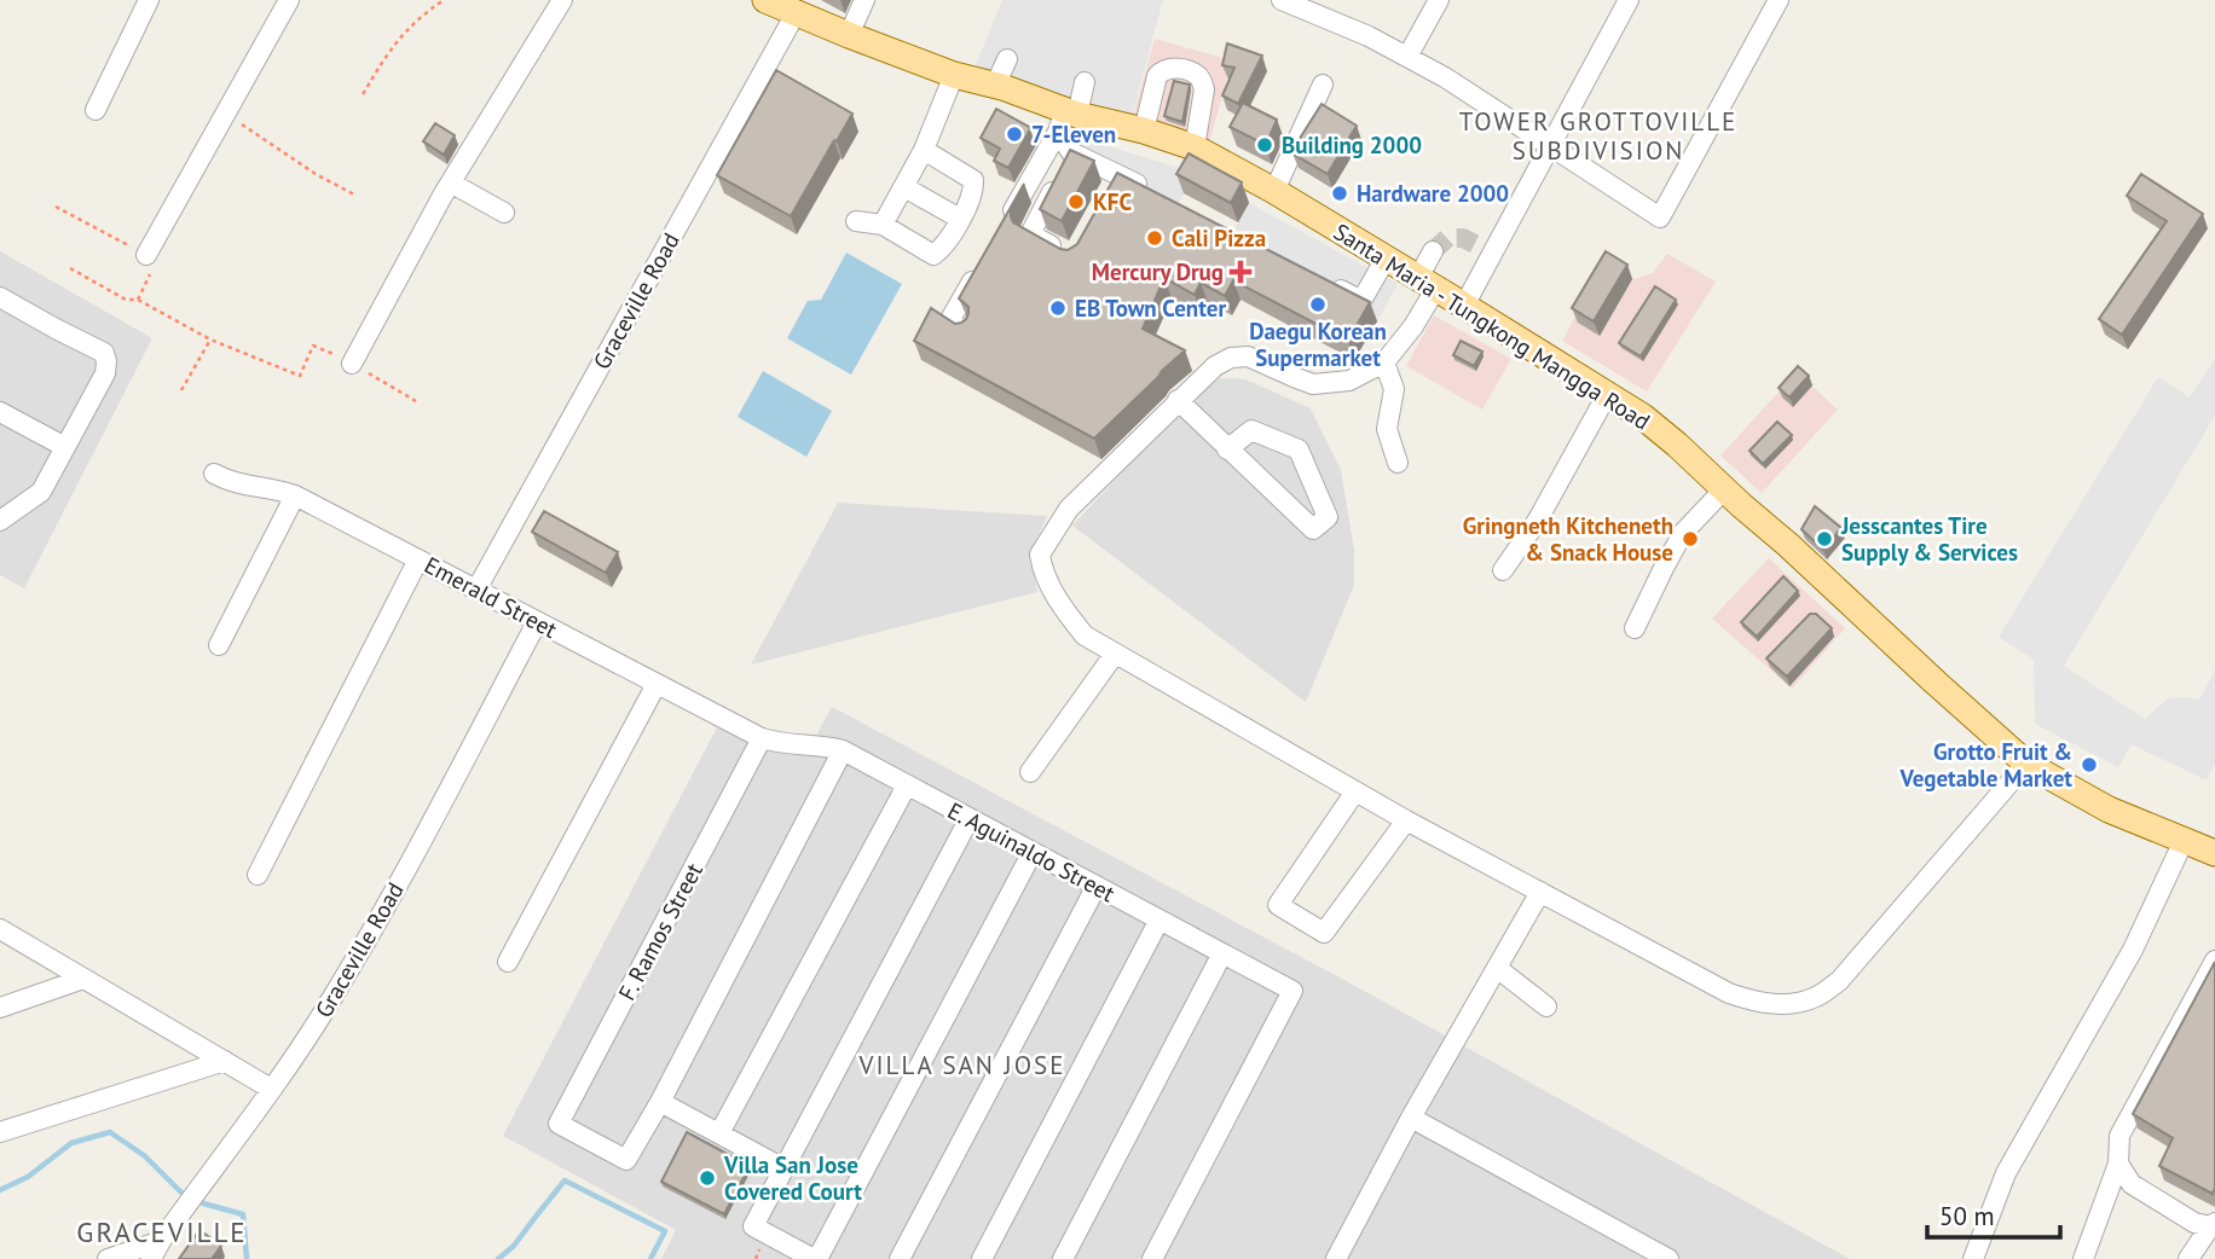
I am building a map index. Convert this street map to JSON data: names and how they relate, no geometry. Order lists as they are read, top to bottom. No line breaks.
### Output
{"streets":{"main road":["Santa Maria - Tungkong Mangga Road"],"street":["Graceville Road","Emerald Street","E. Aguinaldo Street","F. Ramos Street"]},"crossings":[["Graceville Road","Santa Maria - Tungkong Mangga Road"],["Graceville Road","Emerald Street"],["Emerald Street","E. Aguinaldo Street"],["Emerald Street","F. Ramos Street"],["E. Aguinaldo Street","F. Ramos Street"]],"districts":["TOWER GROTTOVILLE SUBDIVISION","VILLA SAN JOSE","GRACEVILLE"],"places":{"other":["7-Eleven","Building 2000","Hardware 2000","KFC","Cali Pizza","Daegu Korean Supermarket","EB Town Center","Gringneth Kitcheneth & Snack House","Jesscantes Tire Supply & Services","Grotto Fruit & Vegetable Market","Villa San Jose Covered Court"],"health":["Mercury Drug"]},"scale_bar":"50 m"}
